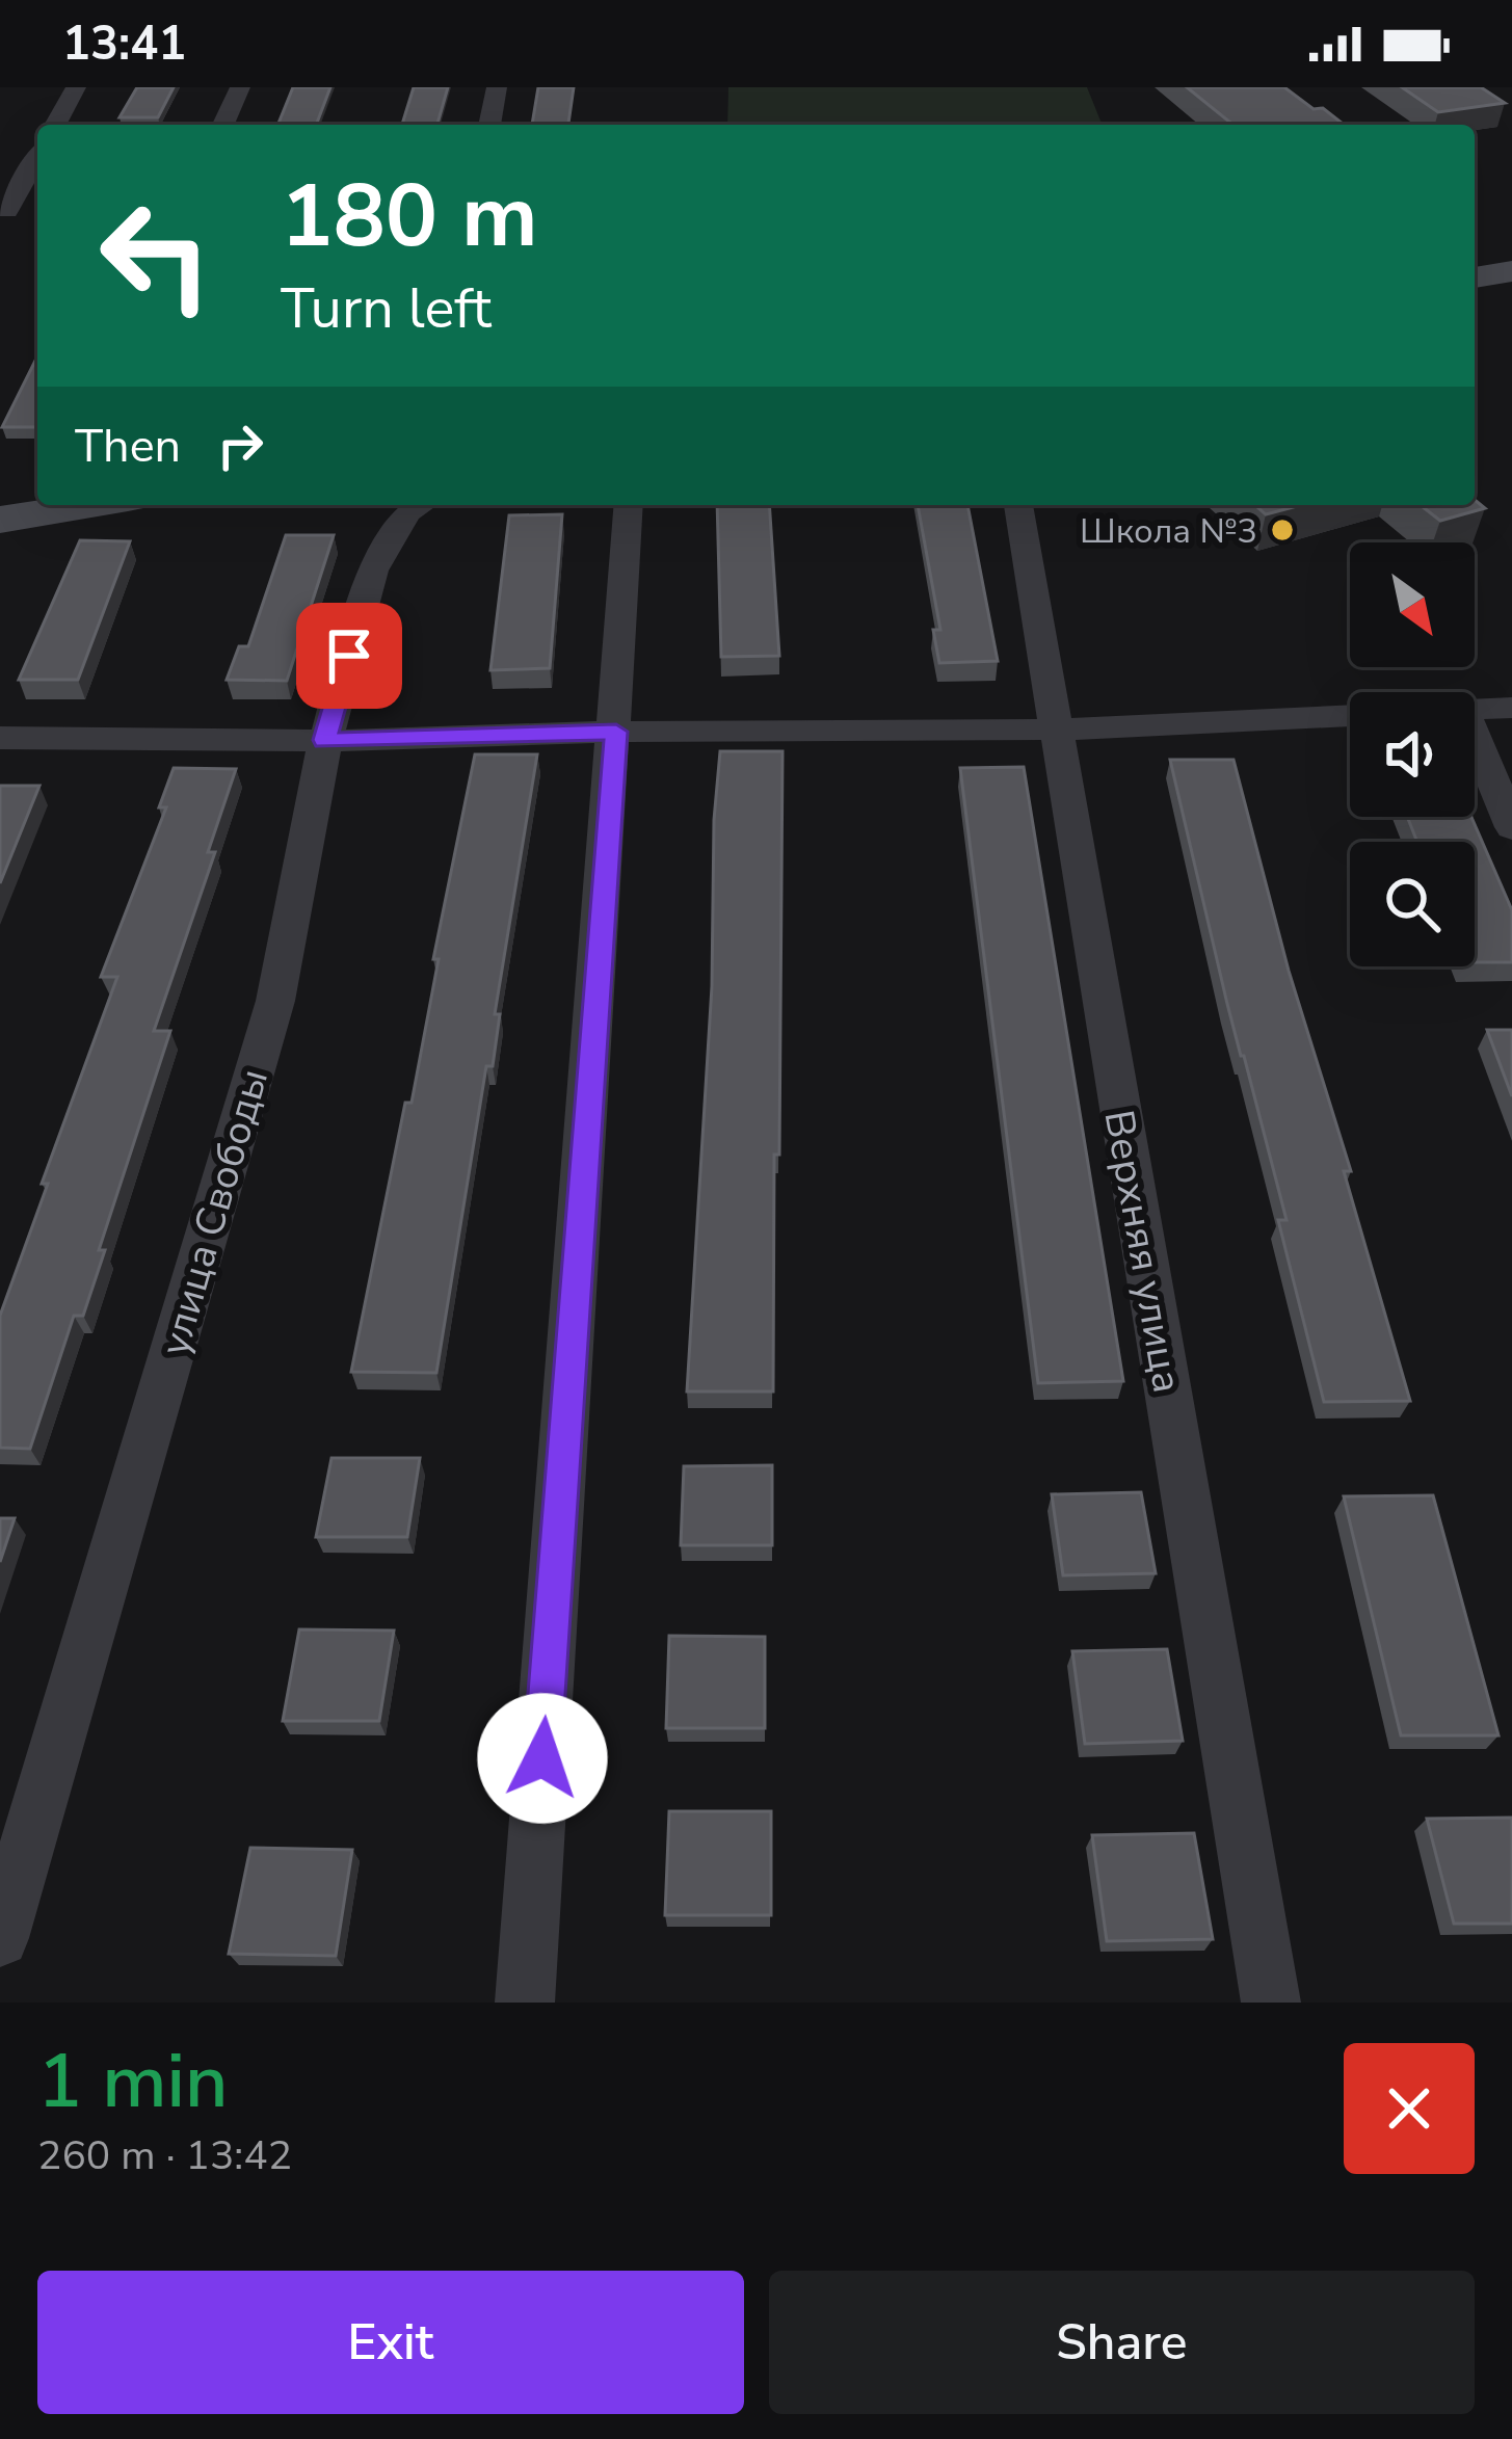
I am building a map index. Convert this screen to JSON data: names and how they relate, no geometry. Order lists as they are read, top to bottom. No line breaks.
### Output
{"streets":{"street":["улица Свободы","Верхняя улица"]},"places":["Школа №3"],"north":"bottom right","page":{"status":"13:41","turn":["180 m","Turn left"],"then":"Then","heading":["1 min","260 m · 13:42"],"buttons":["Exit","Share"]}}
